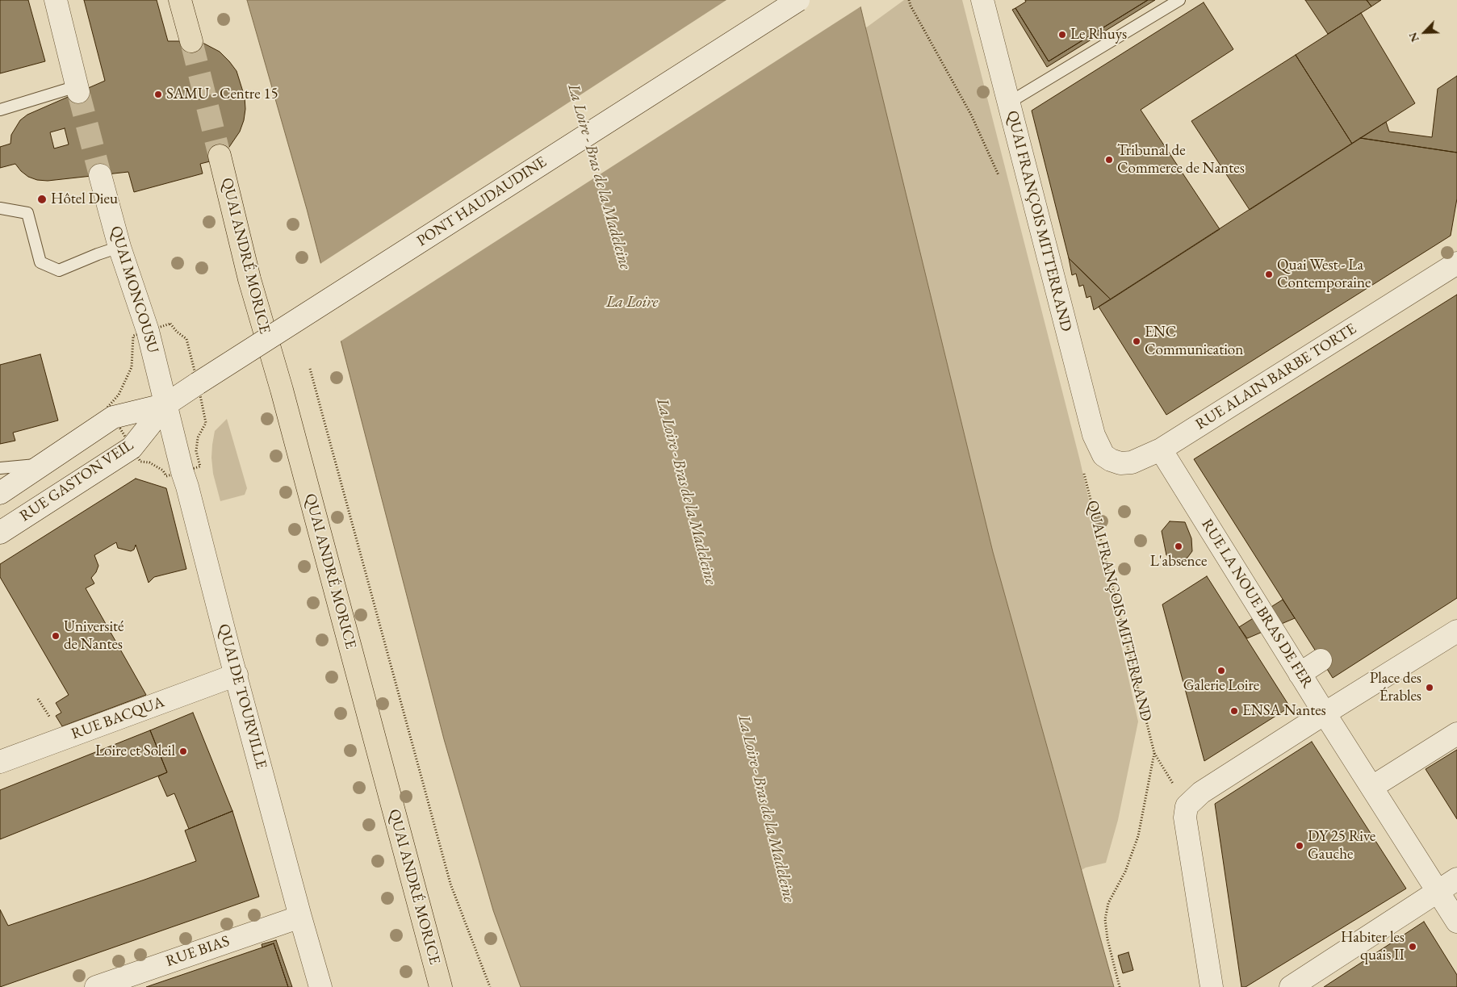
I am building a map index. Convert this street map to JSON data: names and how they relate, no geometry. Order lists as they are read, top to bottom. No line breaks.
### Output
{"streets":{"main road":["QUAI ANDRÉ MORICE"],"street":["PONT HAUDAUDINE","QUAI FRANÇOIS MITTERRAND","QUAI MONCOUSU","RUE ALAIN BARBE TORTE","RUE GASTON VEIL","RUE LA NOUE BRAS DE FER","QUAI DE TOURVILLE","RUE BACQUA","RUE BIAS"]},"crossings":[["PONT HAUDAUDINE","QUAI MONCOUSU"],["PONT HAUDAUDINE","RUE GASTON VEIL"],["PONT HAUDAUDINE","QUAI DE TOURVILLE"],["QUAI FRANÇOIS MITTERRAND","RUE ALAIN BARBE TORTE"],["QUAI MONCOUSU","RUE GASTON VEIL"],["QUAI MONCOUSU","QUAI DE TOURVILLE"],["RUE ALAIN BARBE TORTE","RUE LA NOUE BRAS DE FER"],["RUE GASTON VEIL","QUAI DE TOURVILLE"],["QUAI DE TOURVILLE","RUE BACQUA"],["QUAI DE TOURVILLE","RUE BIAS"]],"water":["La Loire - Bras de la Madeleine","La Loire"],"places":["Le Rhuys","SAMU - Centre 15","Tribunal de Commerce de Nantes","Hôtel Dieu","Quai West - La Contemporaine","ENC Communication","L'absence","Université de Nantes","Galerie Loire","Place des Érables","ENSA Nantes","Loire et Soleil","DY 25 Rive Gauche","Habiter les quais II"],"north":"bottom left"}
